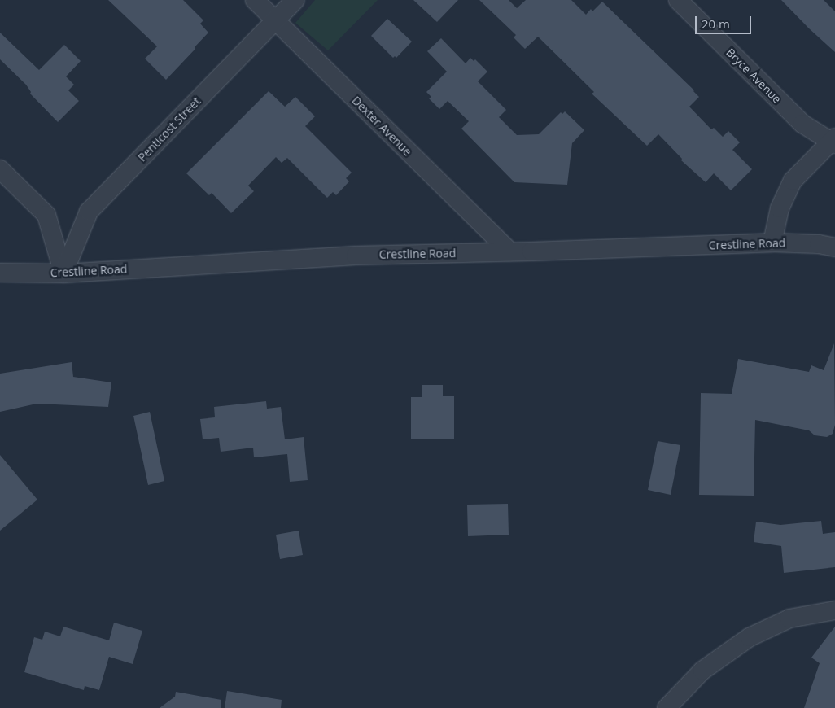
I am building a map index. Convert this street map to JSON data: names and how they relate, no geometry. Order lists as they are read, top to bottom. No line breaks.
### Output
{"streets":{"street":["Bryce Avenue","Dexter Avenue","Penticost Street","Crestline Road"]},"crossings":[["Dexter Avenue","Penticost Street"],["Dexter Avenue","Crestline Road"],["Penticost Street","Crestline Road"]],"scale_bar":"20 m"}
